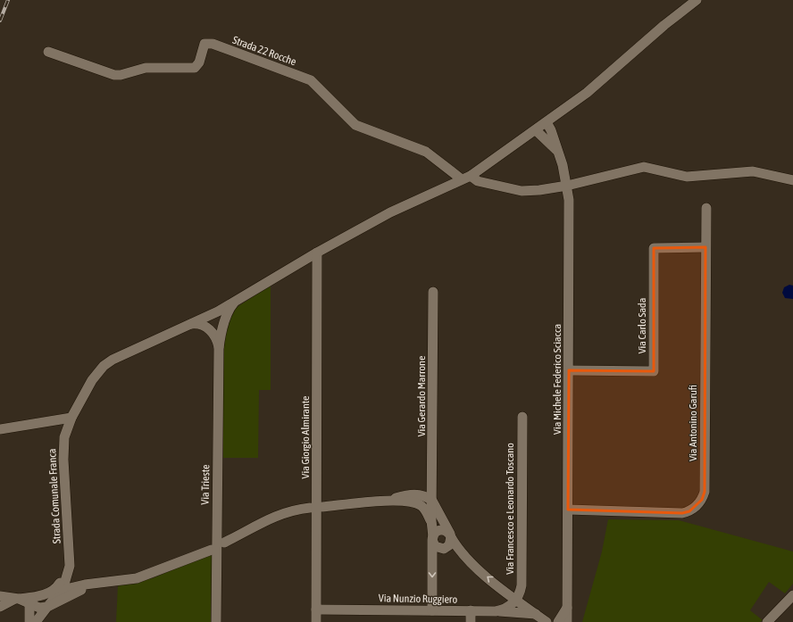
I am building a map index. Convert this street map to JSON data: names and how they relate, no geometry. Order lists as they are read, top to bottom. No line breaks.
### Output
{"streets":{"street":["Strada 22 Rocche","Via Carlo Sada","Via Michele Federico Sciacca","Via Gerardo Marrone","Via Antonino Garufi","Via Giorgio Almirante","Via Trieste","Strada Comunale Franca","Via Francesco e Leonardo Toscano","Via Nunzio Ruggiero"]},"crossings":[["Strada 22 Rocche","Strada Comunale Franca"],["Via Carlo Sada","Via Michele Federico Sciacca"],["Via Carlo Sada","Via Antonino Garufi"],["Via Michele Federico Sciacca","Via Antonino Garufi"],["Via Michele Federico Sciacca","Strada Comunale Franca"],["Via Gerardo Marrone","Via Nunzio Ruggiero"],["Via Giorgio Almirante","Strada Comunale Franca"],["Via Giorgio Almirante","Via Nunzio Ruggiero"],["Via Francesco e Leonardo Toscano","Via Nunzio Ruggiero"]]}
